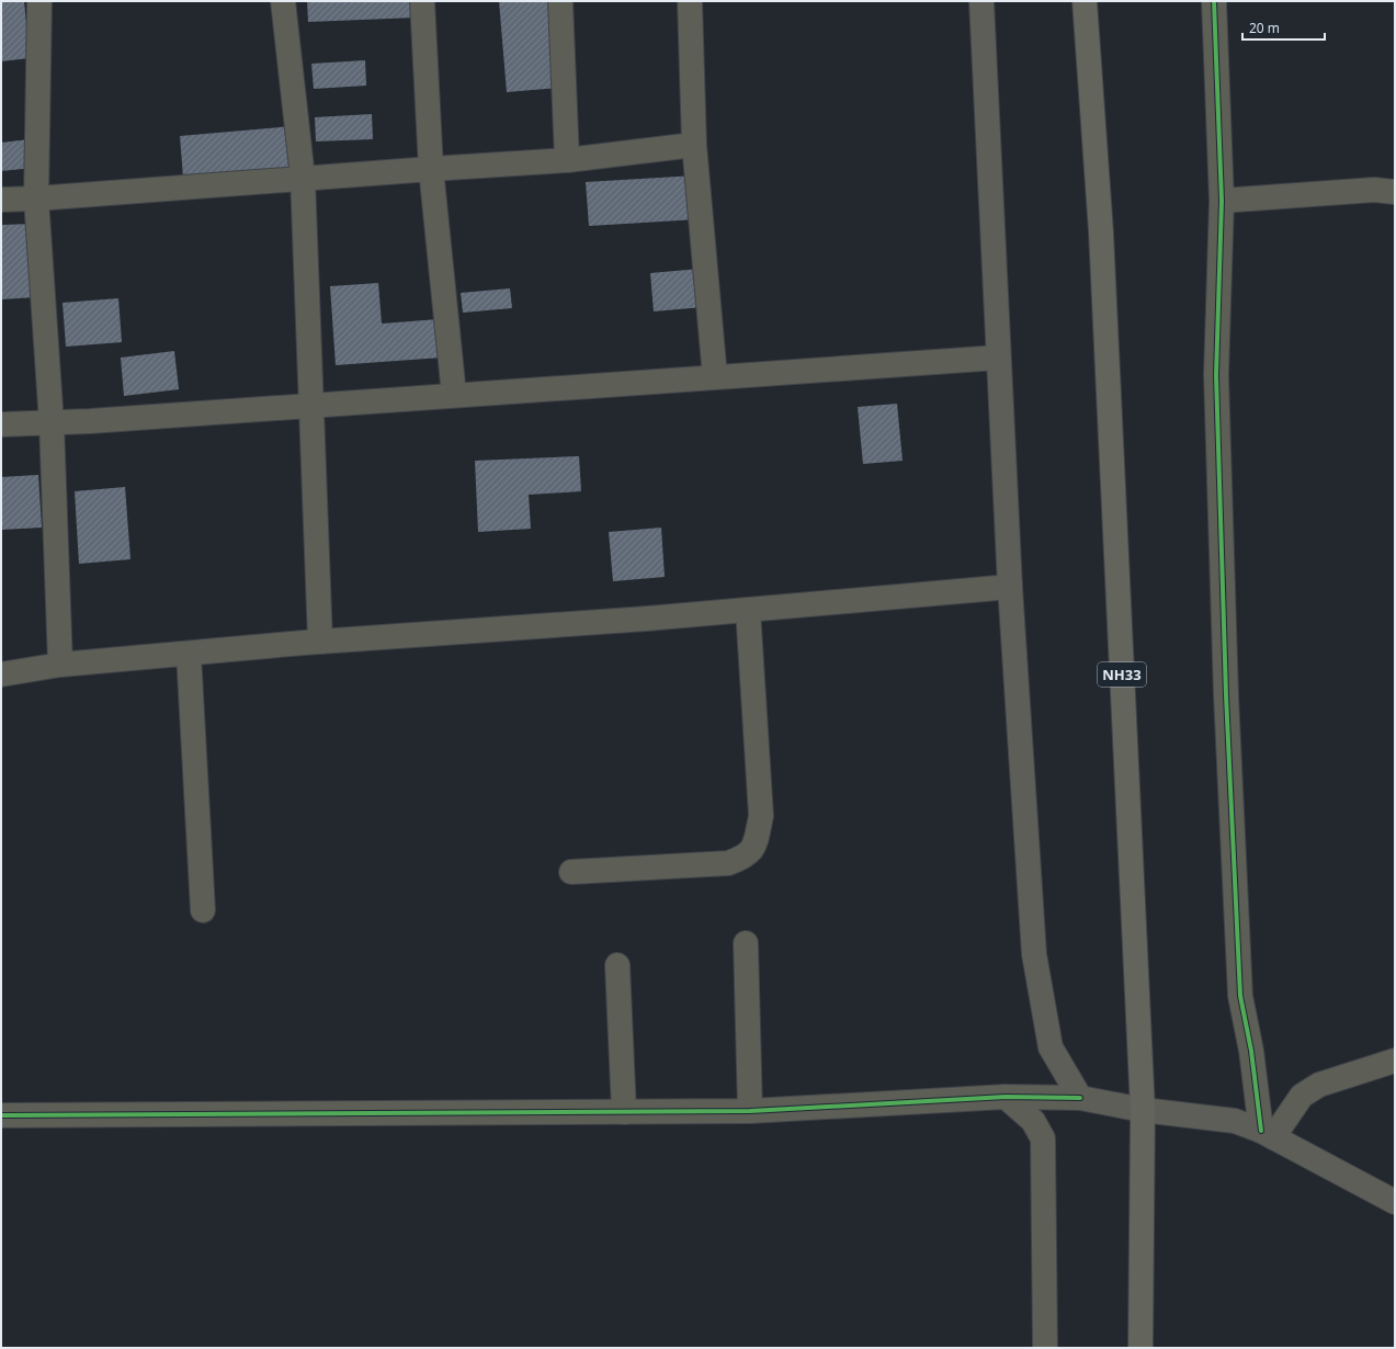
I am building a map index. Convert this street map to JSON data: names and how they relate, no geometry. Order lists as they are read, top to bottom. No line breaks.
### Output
{"streets":{"highway":["NH33"]},"scale_bar":"20 m"}
